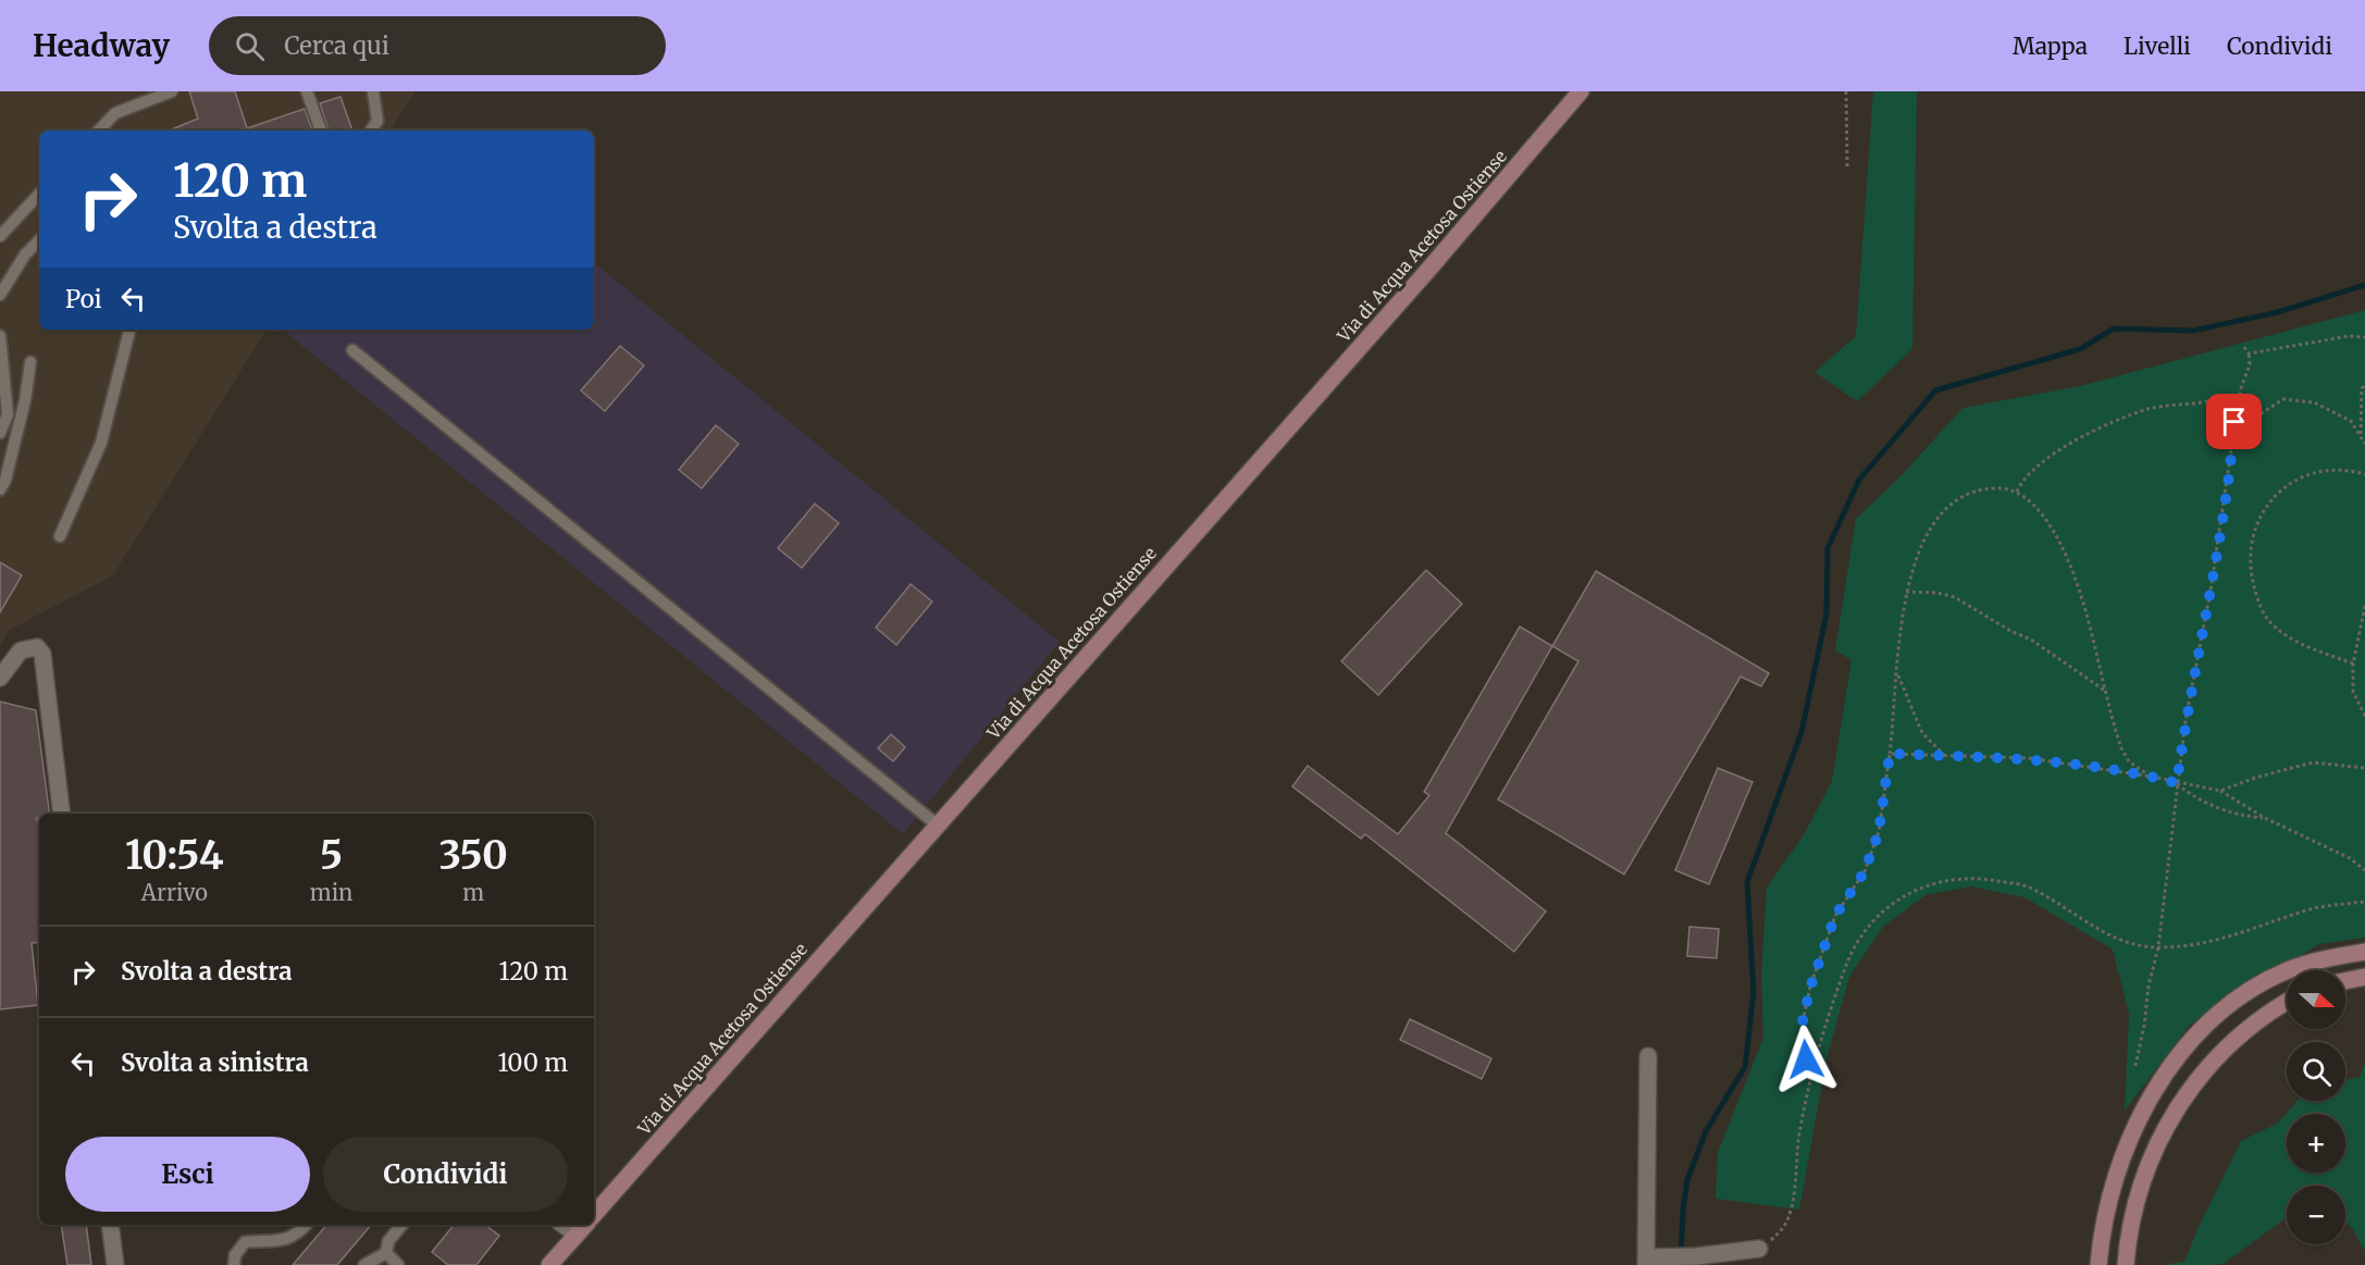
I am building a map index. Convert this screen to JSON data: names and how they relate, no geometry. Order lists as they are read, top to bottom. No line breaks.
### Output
{"streets":{"street":["Via di Acqua Acetosa Ostiense"]},"north":"right","page":{"header":"Headway","search":"Cerca qui","nav":["Mappa","Livelli","Condividi"],"turn":["120 m","Svolta a destra"],"then":"Poi","eta":["10:54","Arrivo","5","min","350","m"],"list":[{"name":"Svolta a destra","value":"120 m"},{"name":"Svolta a sinistra","value":"100 m"}],"map_buttons":["+","−"],"buttons":["Esci","Condividi"]}}
